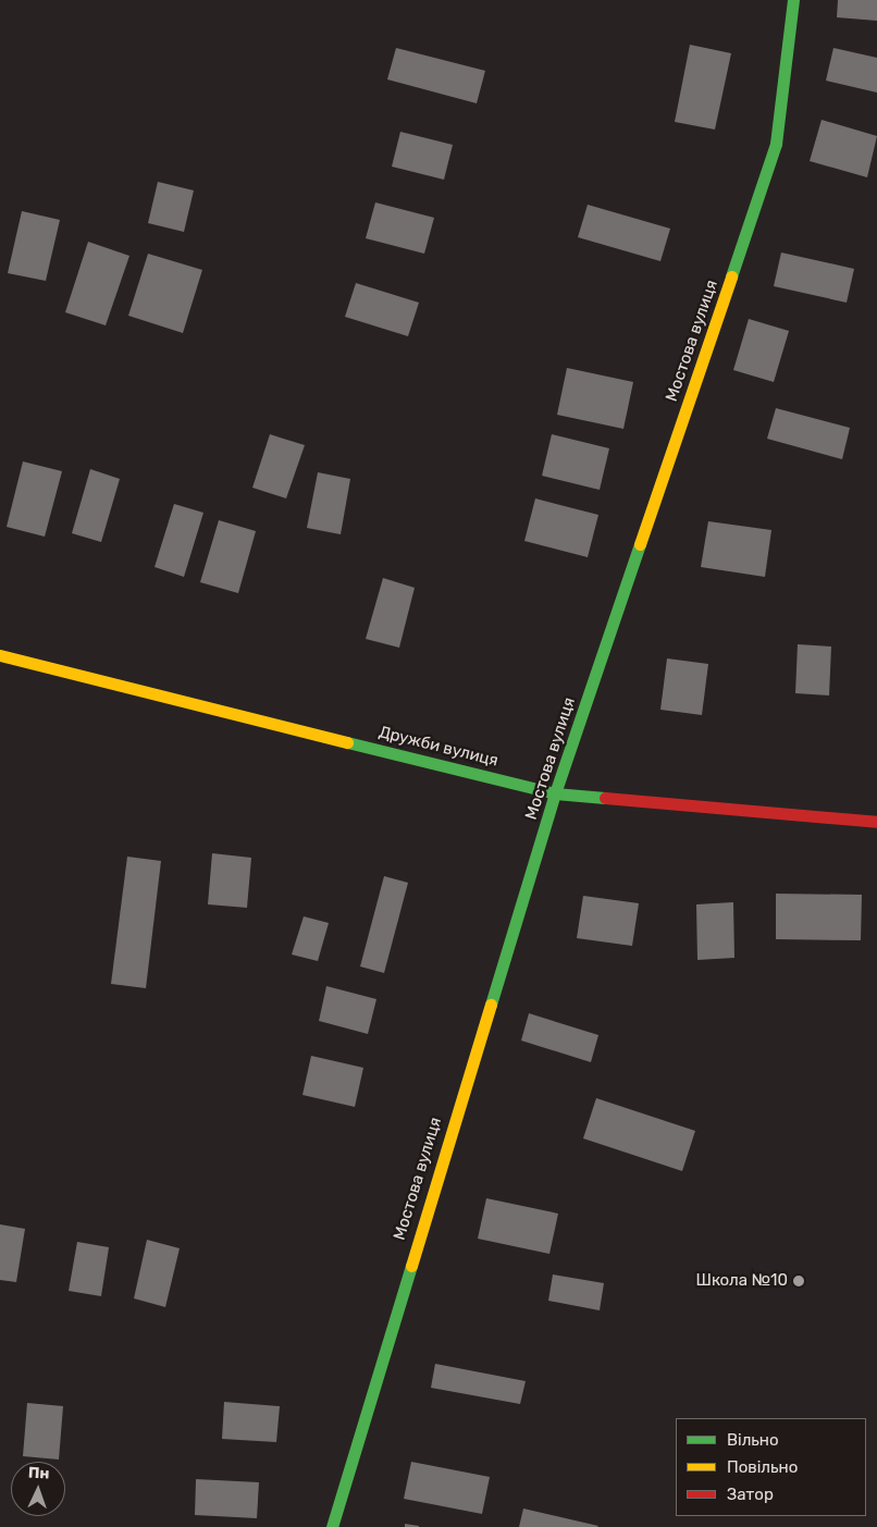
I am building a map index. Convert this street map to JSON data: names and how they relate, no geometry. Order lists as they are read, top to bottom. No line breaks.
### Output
{"streets":{"street":["Мостова вулиця","Дружби вулиця"]},"crossings":[["Мостова вулиця","Дружби вулиця"]],"places":["Школа №10"],"legend":["Вільно","Повільно","Затор"],"north":"top"}
